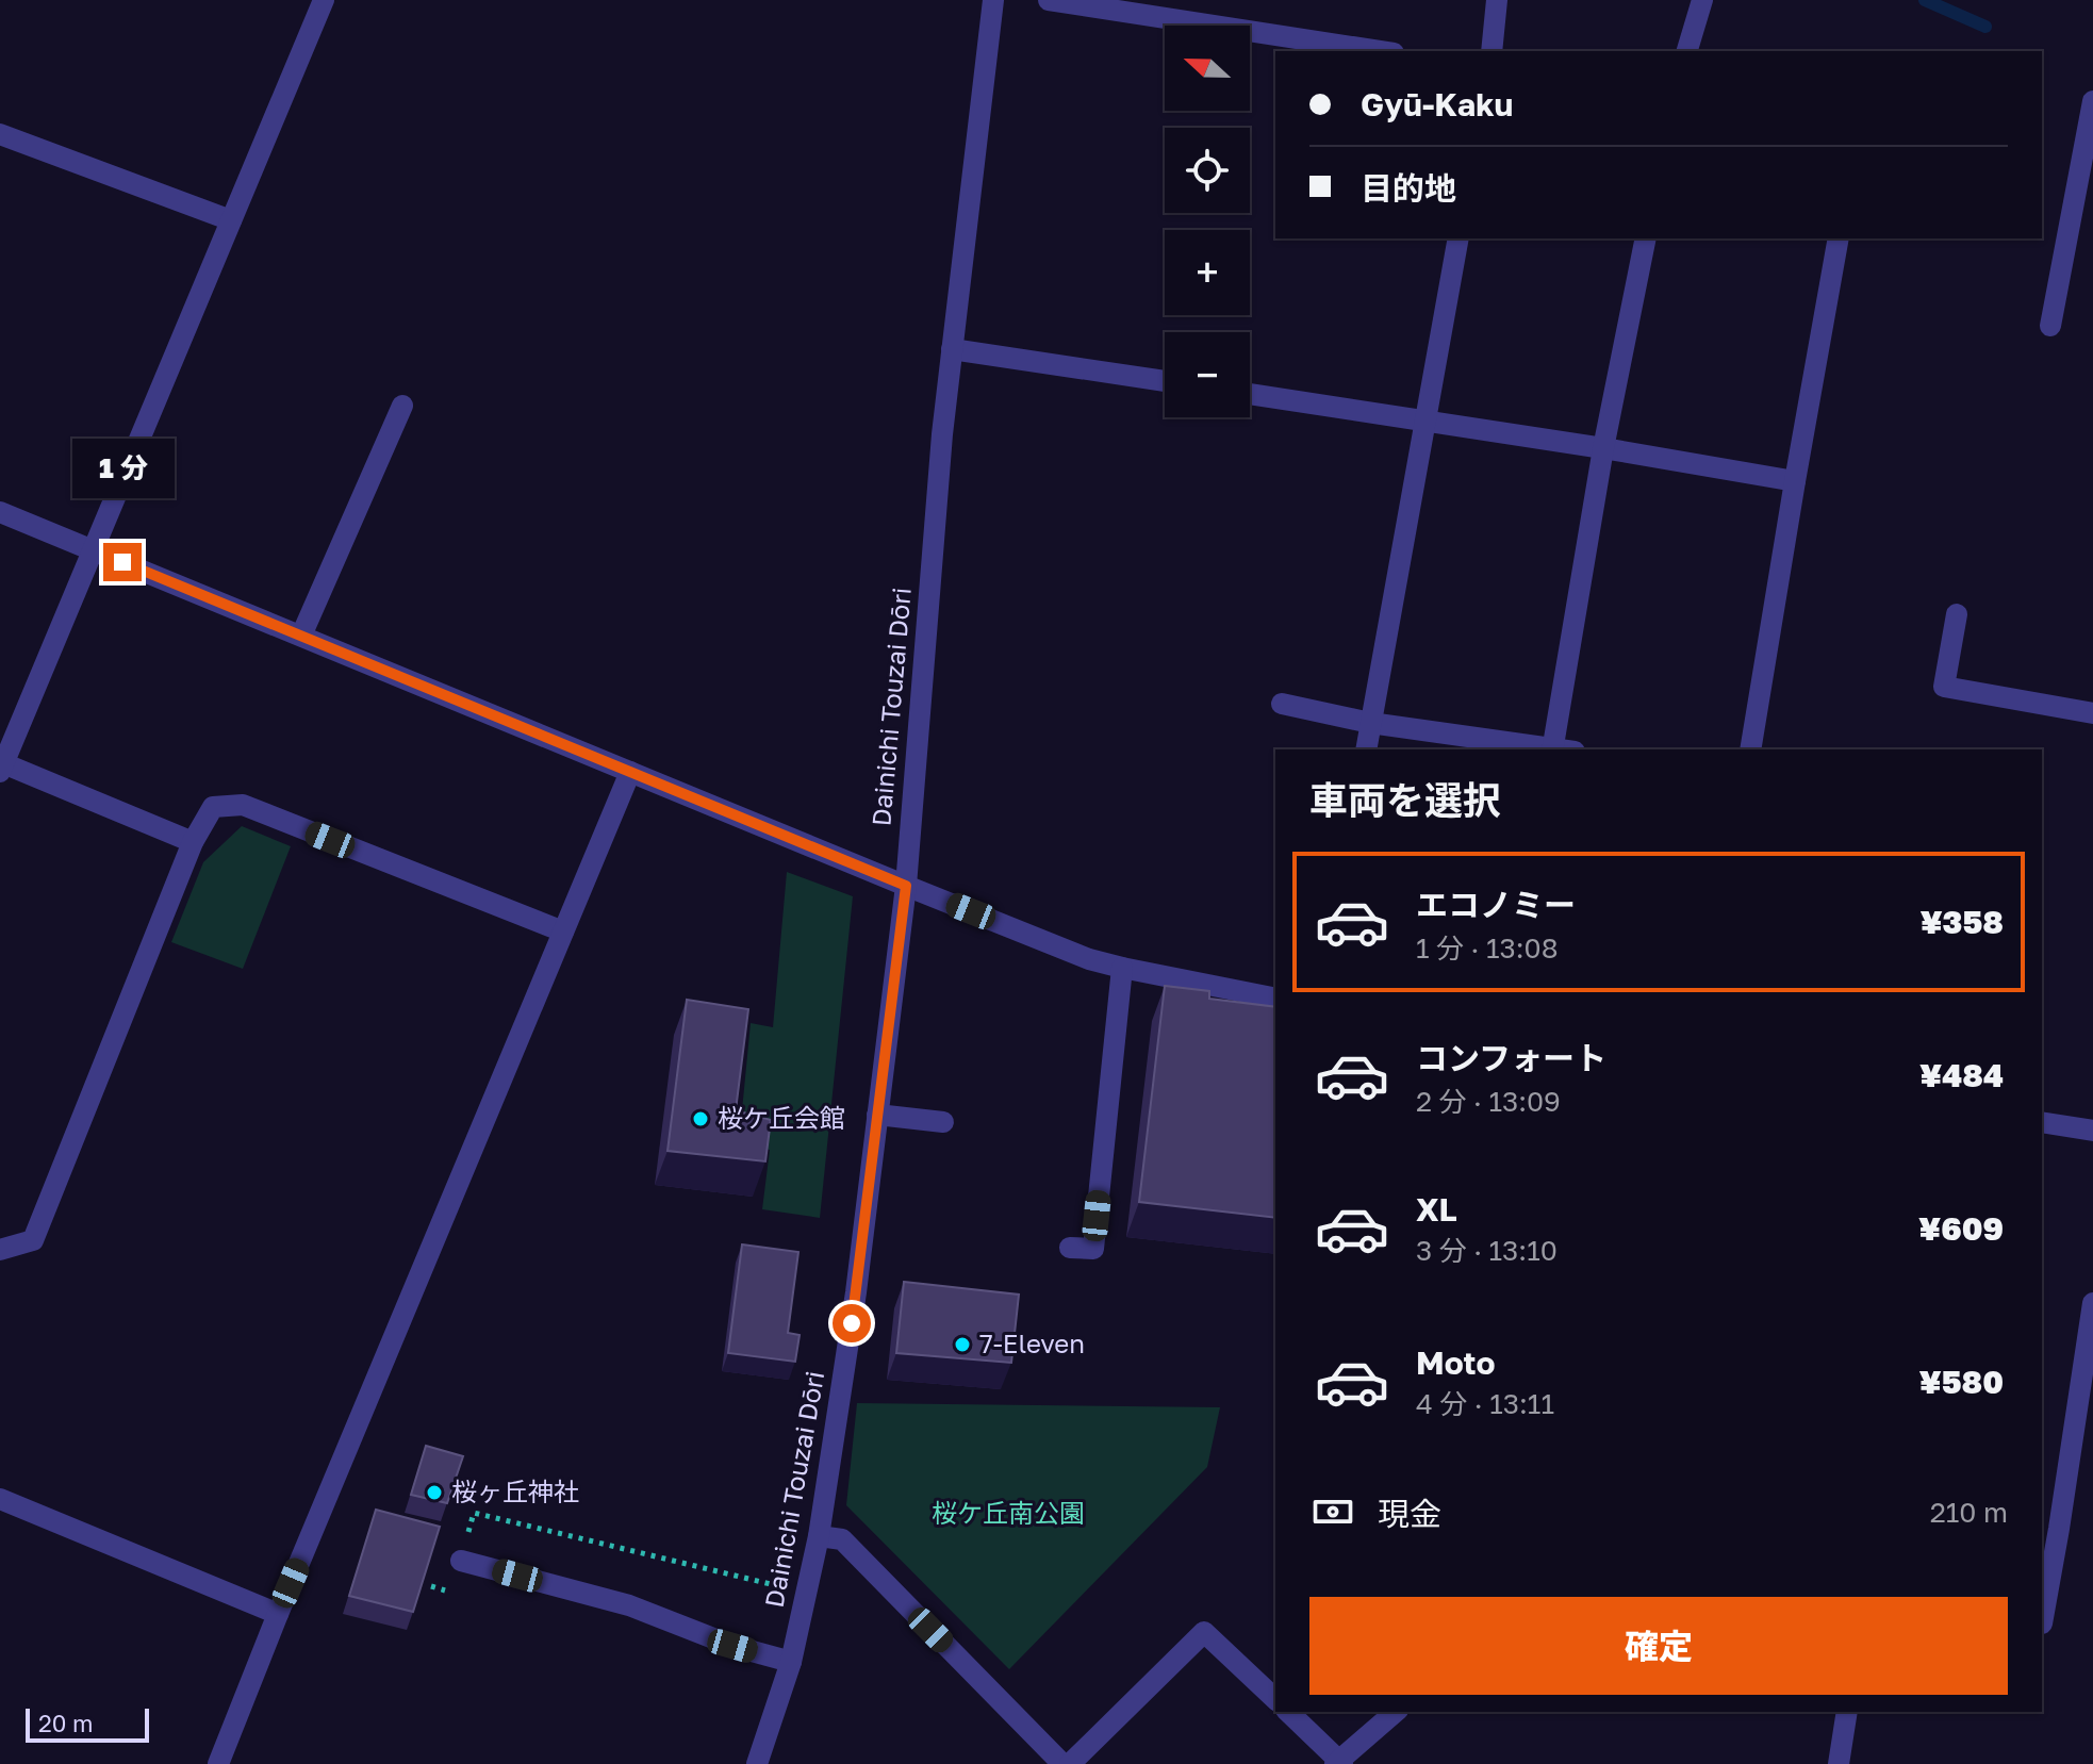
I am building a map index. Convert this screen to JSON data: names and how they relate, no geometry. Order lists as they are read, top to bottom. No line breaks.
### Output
{"streets":{"street":["Dainichi Touzai Dōri"]},"parks":["桜ケ丘南公園"],"places":["桜ケ丘会館","7-Eleven","桜ヶ丘神社"],"scale_bar":"20 m","north":"left","page":{"map_buttons":["+","−"],"banner":["Gyū-Kaku","目的地"],"bubble":"1 分","heading":"車両を選択","list":[{"name":"エコノミー","note":"1 分 · 13:08","value":"¥358"},{"name":"コンフォート","note":"2 分 · 13:09","value":"¥484"},{"name":"XL","note":"3 分 · 13:10","value":"¥609"},{"name":"Moto","note":"4 分 · 13:11","value":"¥580"}],"pay":["現金","210 m"],"buttons":"確定","scale":"20 m"}}
